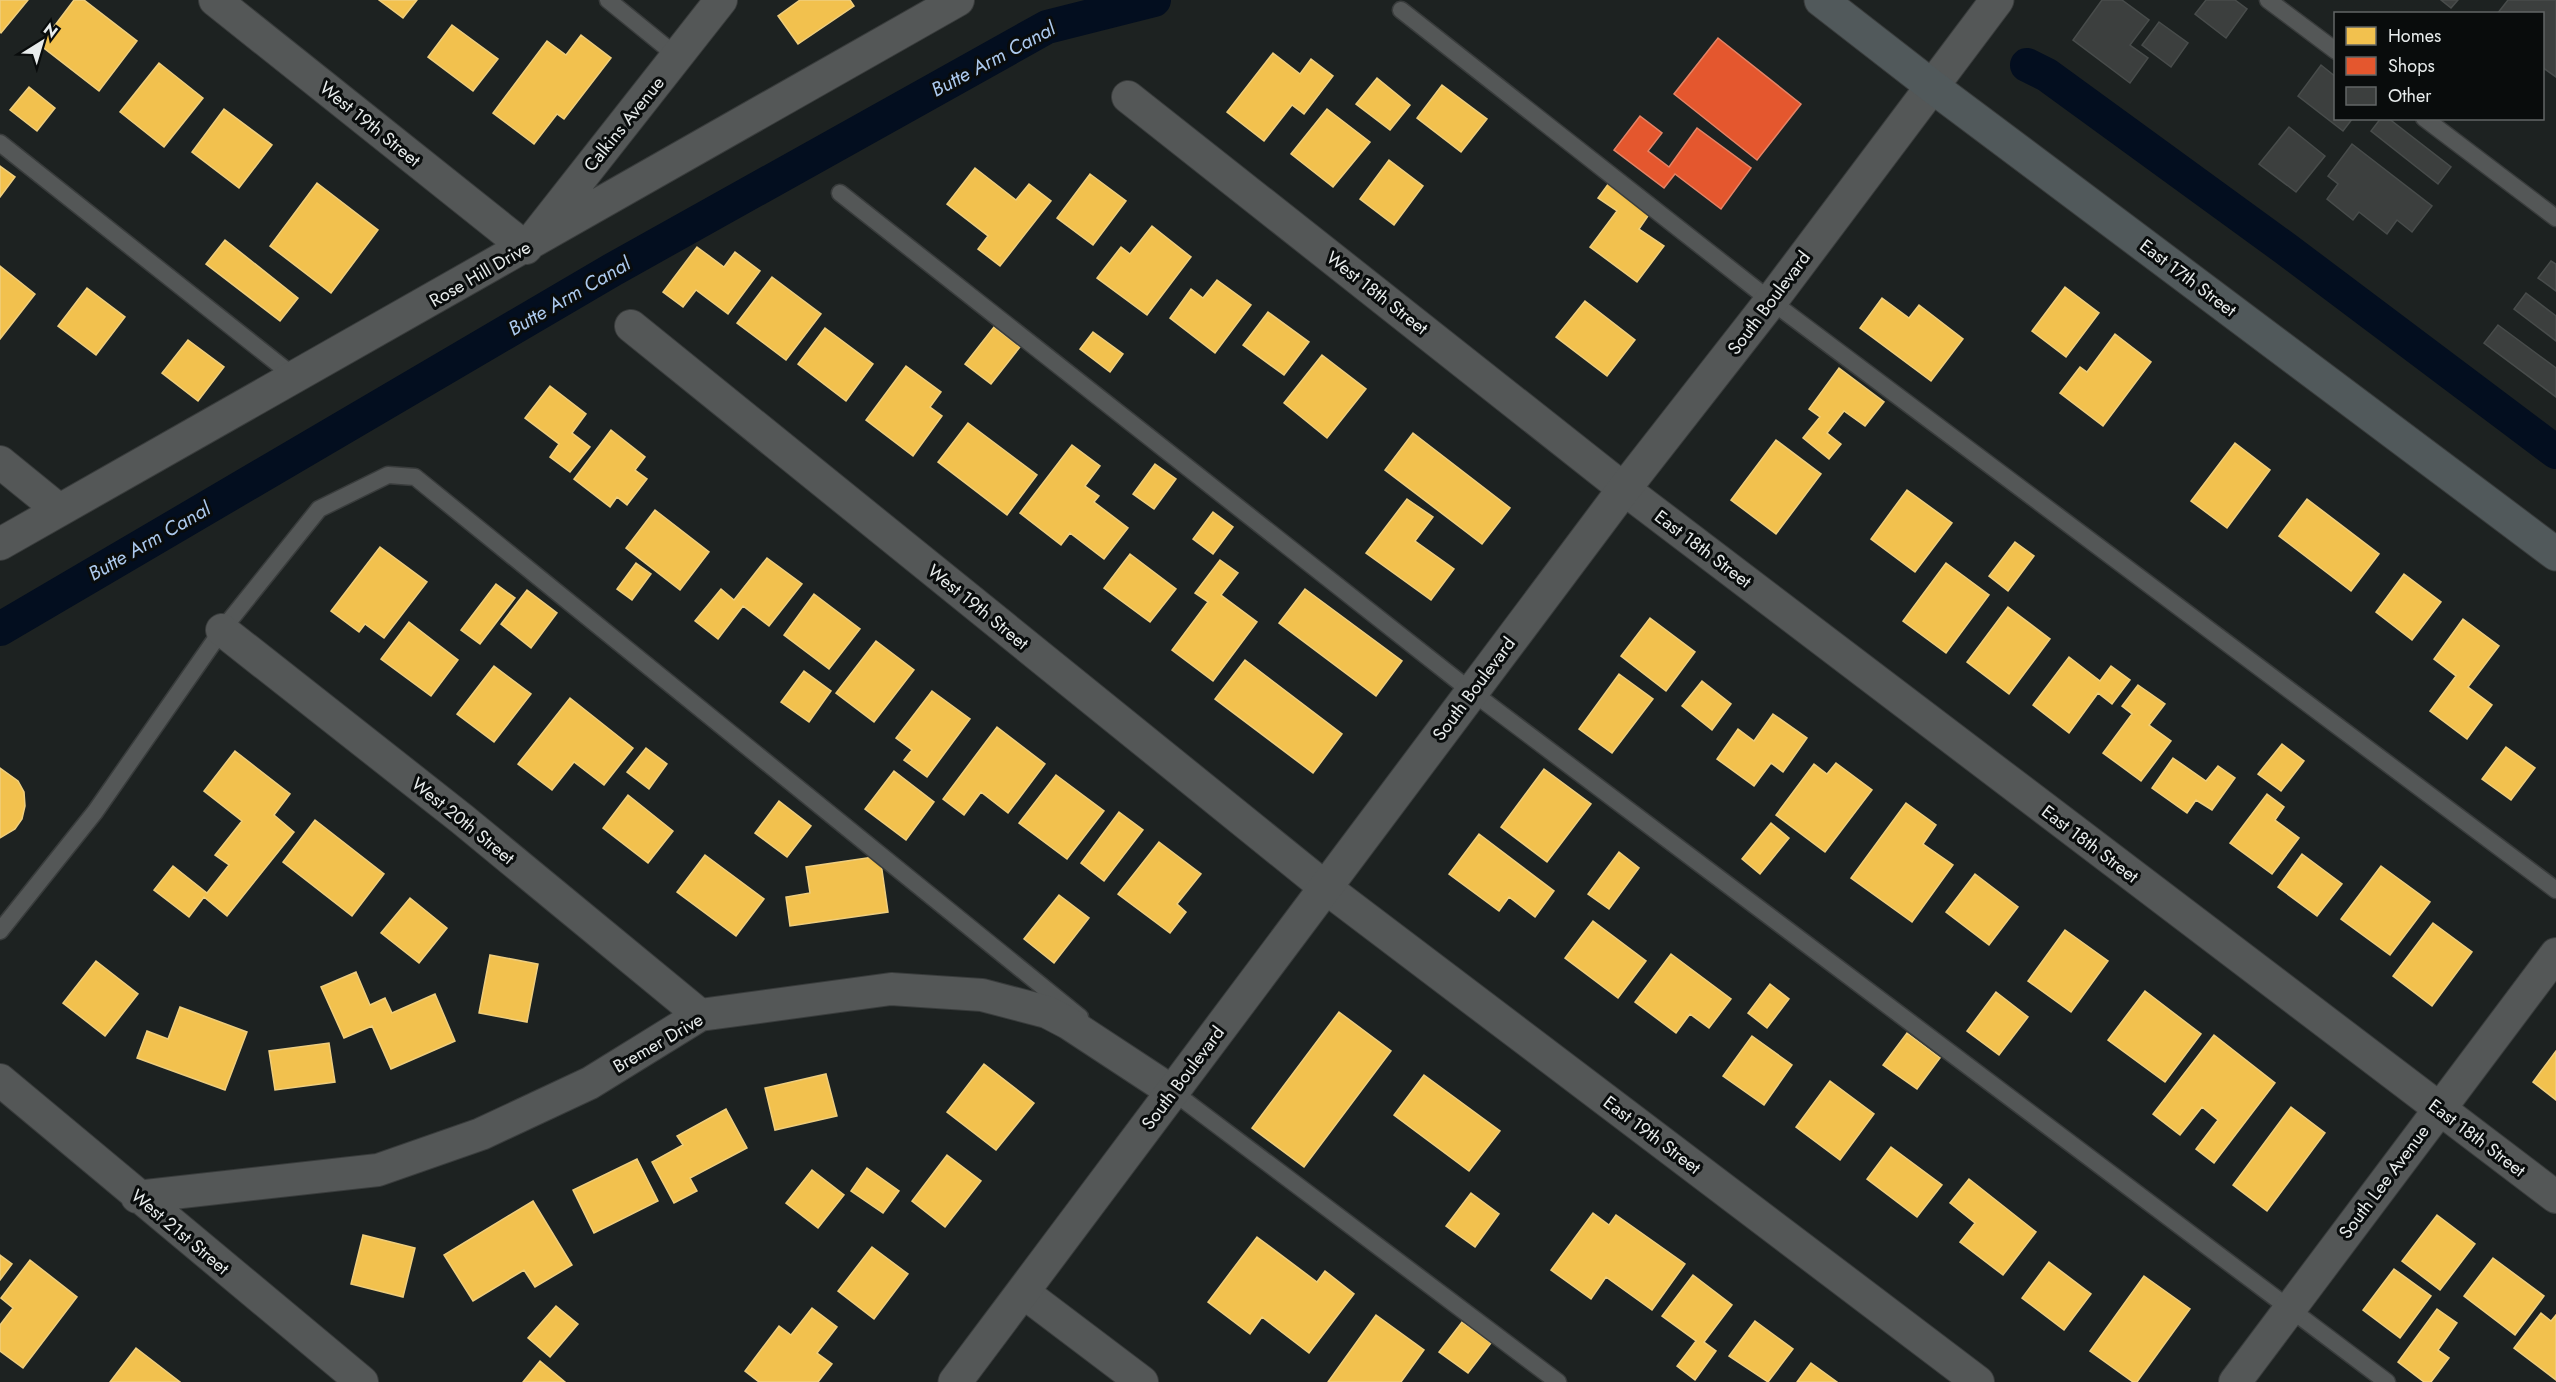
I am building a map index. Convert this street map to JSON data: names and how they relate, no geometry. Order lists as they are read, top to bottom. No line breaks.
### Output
{"streets":{"main road":["East 17th Street"],"street":["West 19th Street","Calkins Avenue","Rose Hill Drive","West 18th Street","South Boulevard","East 18th Street","West 20th Street","Bremer Drive","East 19th Street","South Lee Avenue","West 21st Street"]},"crossings":[["West 19th Street","Calkins Avenue"],["West 19th Street","Rose Hill Drive"],["West 19th Street","South Boulevard"],["West 19th Street","East 19th Street"],["Calkins Avenue","Rose Hill Drive"],["East 17th Street","South Boulevard"],["West 18th Street","South Boulevard"],["West 18th Street","East 18th Street"],["South Boulevard","East 18th Street"],["South Boulevard","Bremer Drive"],["South Boulevard","East 19th Street"],["East 18th Street","South Lee Avenue"],["West 20th Street","Bremer Drive"],["Bremer Drive","West 21st Street"]],"water":["Butte Arm Canal"],"legend":["Homes","Shops","Other"],"north":"top right"}
